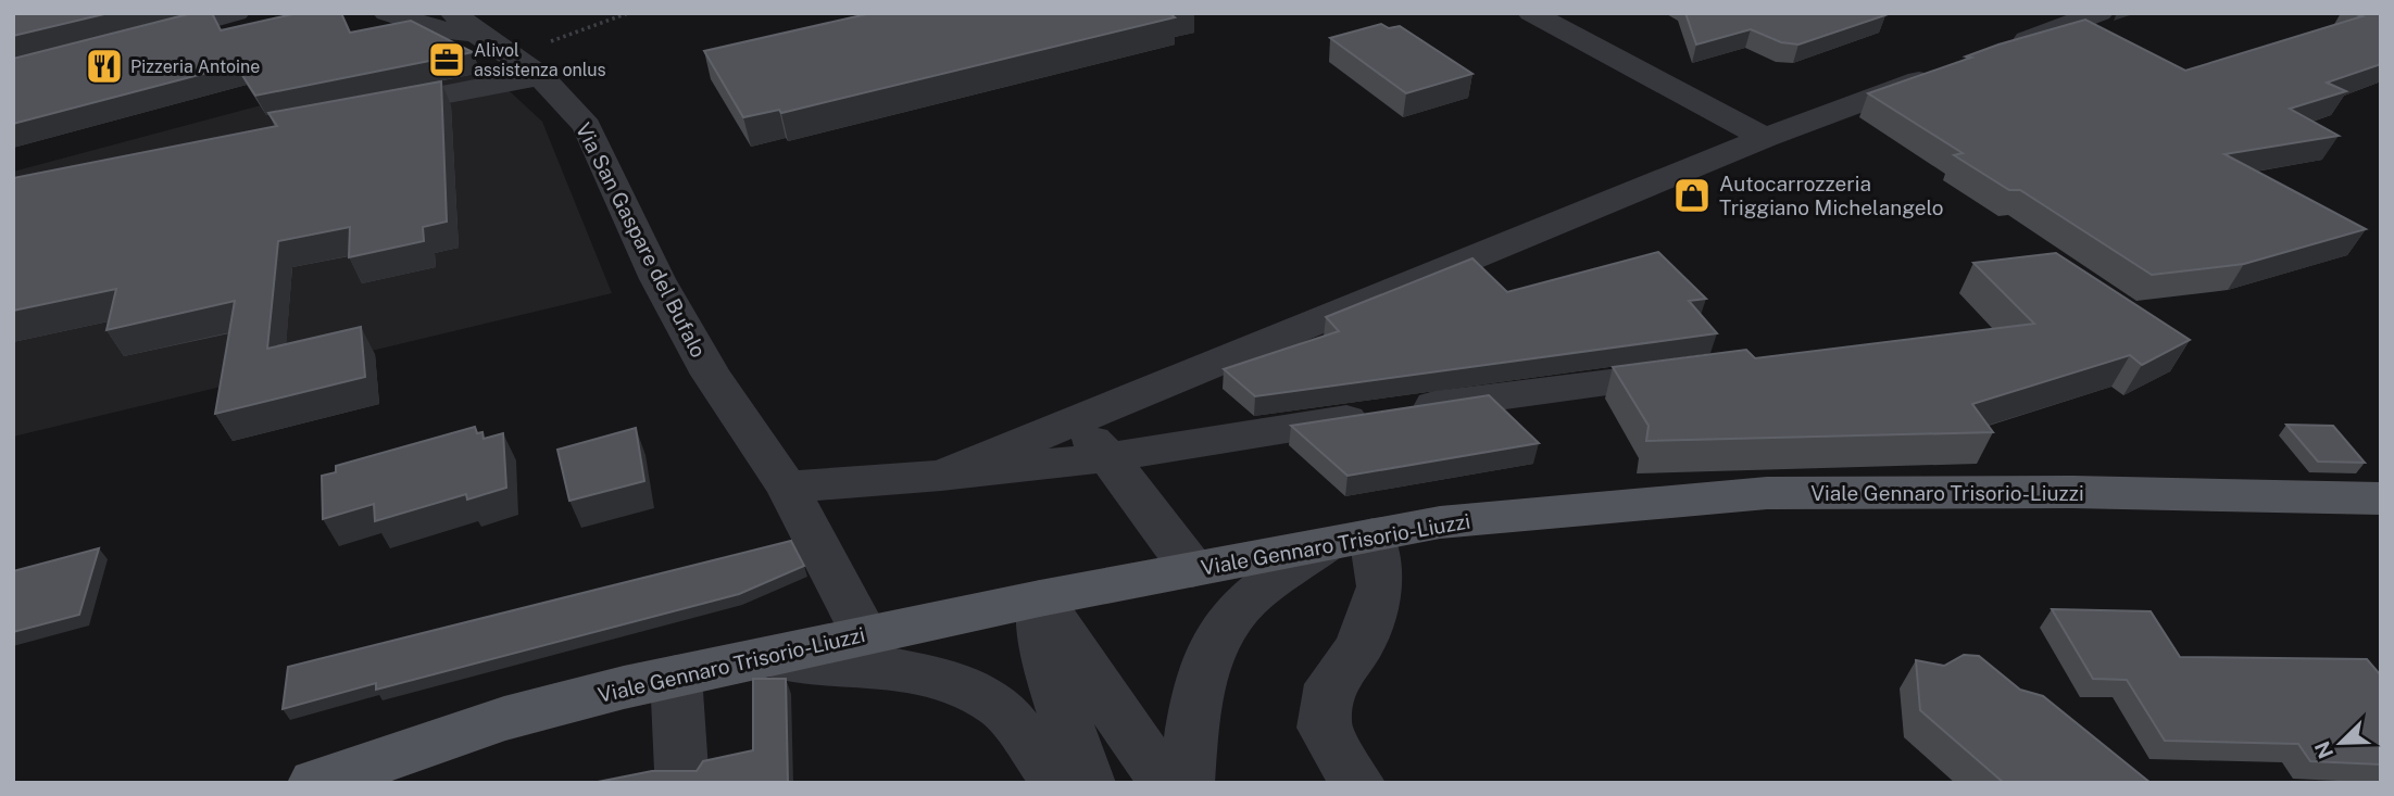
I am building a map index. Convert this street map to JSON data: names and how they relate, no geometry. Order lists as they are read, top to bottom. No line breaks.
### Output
{"streets":{"main road":["Viale Gennaro Trisorio-Liuzzi"],"street":["Via San Gaspare del Bufalo"]},"crossings":[["Via San Gaspare del Bufalo","Viale Gennaro Trisorio-Liuzzi"]],"places":{"office":["Alivol assistenza onlus"],"restaurant":["Pizzeria Antoine"],"shop":["Autocarrozzeria Triggiano Michelangelo"]},"north":"bottom left"}
